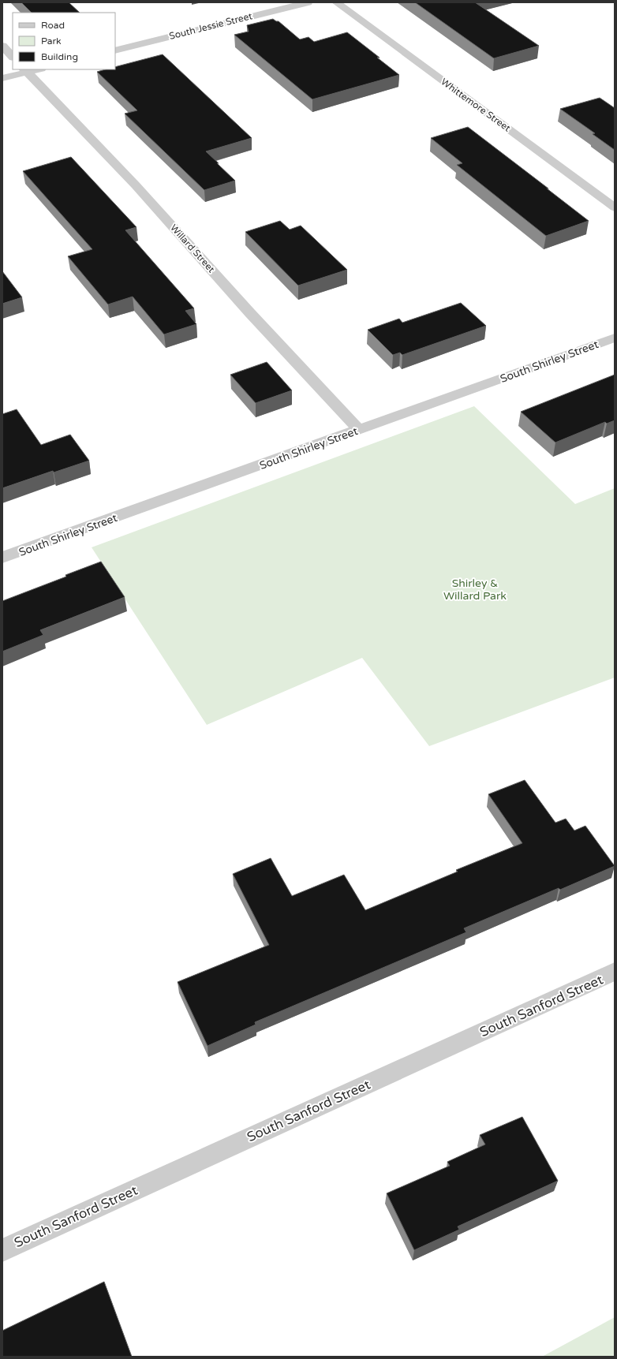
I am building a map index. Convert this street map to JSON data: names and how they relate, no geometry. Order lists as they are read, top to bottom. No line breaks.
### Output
{"streets":{"street":["South Jessie Street","Whittemore Street","Willard Street","South Shirley Street","South Sanford Street"]},"crossings":[["Willard Street","South Shirley Street"]],"parks":["Shirley & Willard Park"],"legend":["Road","Park","Building"]}
